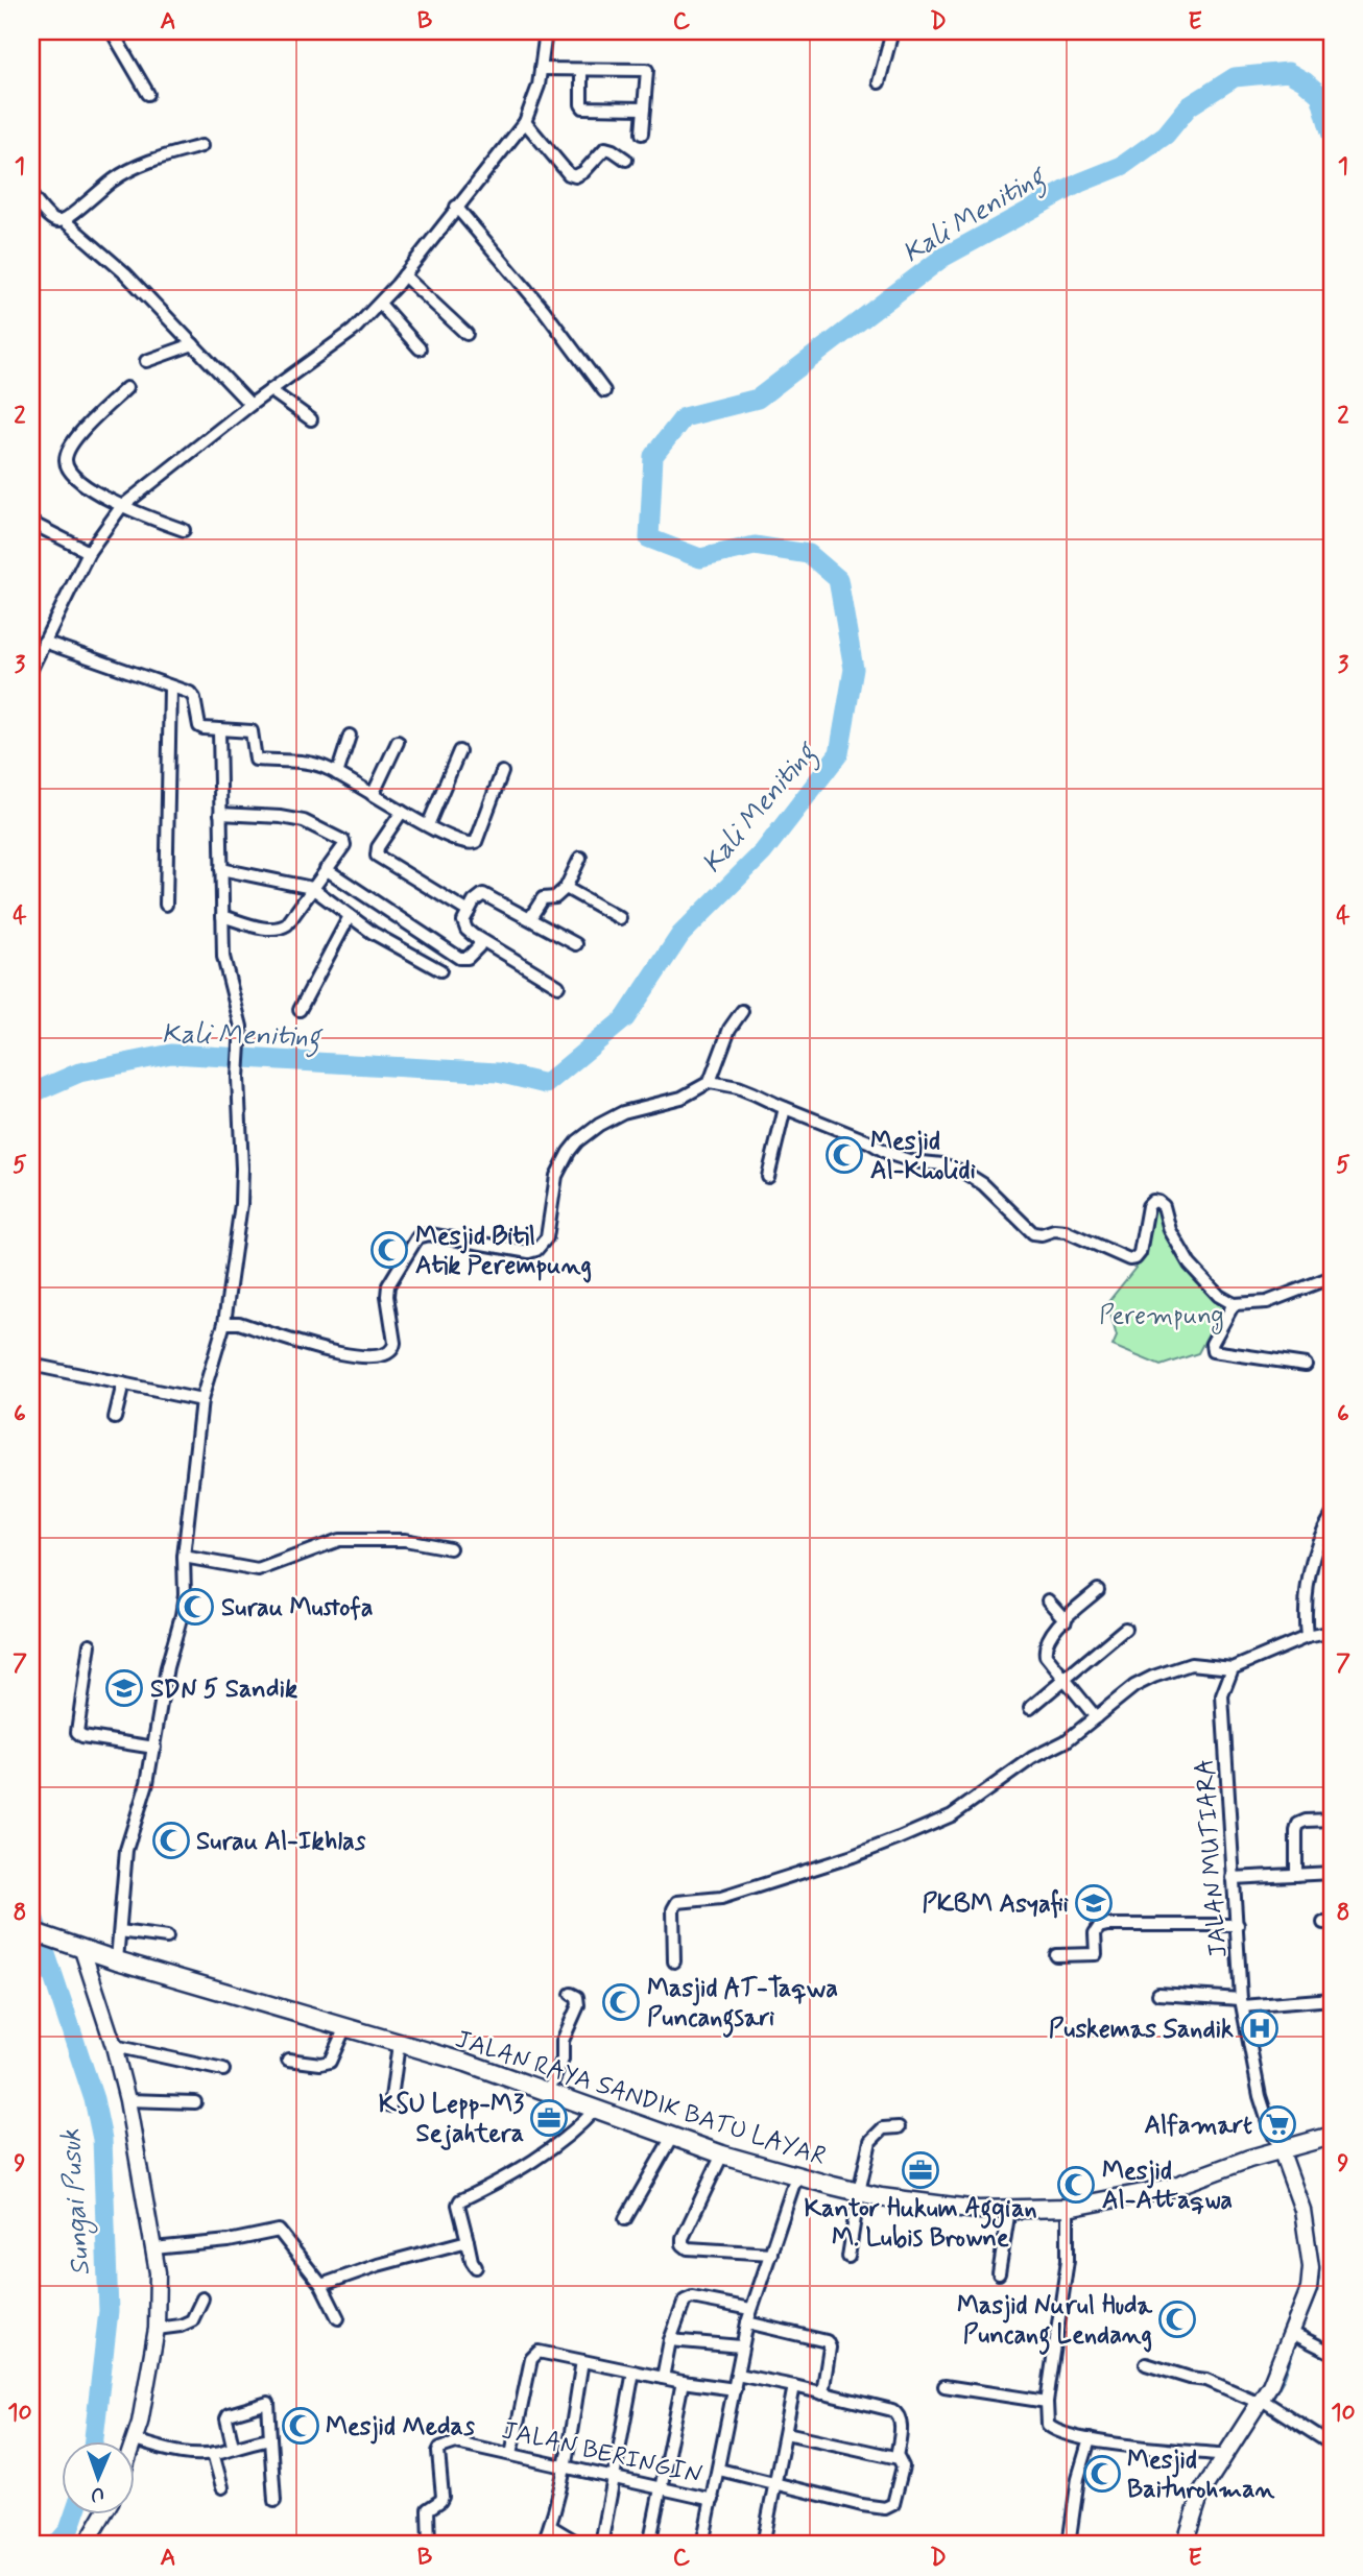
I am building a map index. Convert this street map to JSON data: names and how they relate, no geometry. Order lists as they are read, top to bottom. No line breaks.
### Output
{"streets":{"main road":["JALAN RAYA SANDIK BATU LAYAR"],"street":["JALAN MUTIARA","JALAN BERINGIN"]},"crossings":[["JALAN MUTIARA","JALAN RAYA SANDIK BATU LAYAR"]],"water":["Kali Meniting","Sungai Pusuk"],"parks":["Perempung"],"places":{"mosque":["Mesjid Al-Kholidi","Mesjid Bitil Atik Perempung","Surau Mustofa","Surau Al-Ikhlas","Masjid AT-Taqwa Puncangsari","Mesjid Al-Attaqwa","Masjid Nurul Huda Puncang Lendang","Mesjid Medas","Mesjid Baiturohman"],"school or university":["SDN 5 Sandik","PKBM Asyafii"],"hospital":["Puskemas Sandik"],"office":["KSU Lepp-M3 Sejahtera","Kantor Hukum Aggian M. Lubis Browne"],"supermarket":["Alfamart"]},"north":"bottom","grid":{"columns":["A","B","C","D","E"],"rows":["1","2","3","4","5","6","7","8","9","10"]}}
